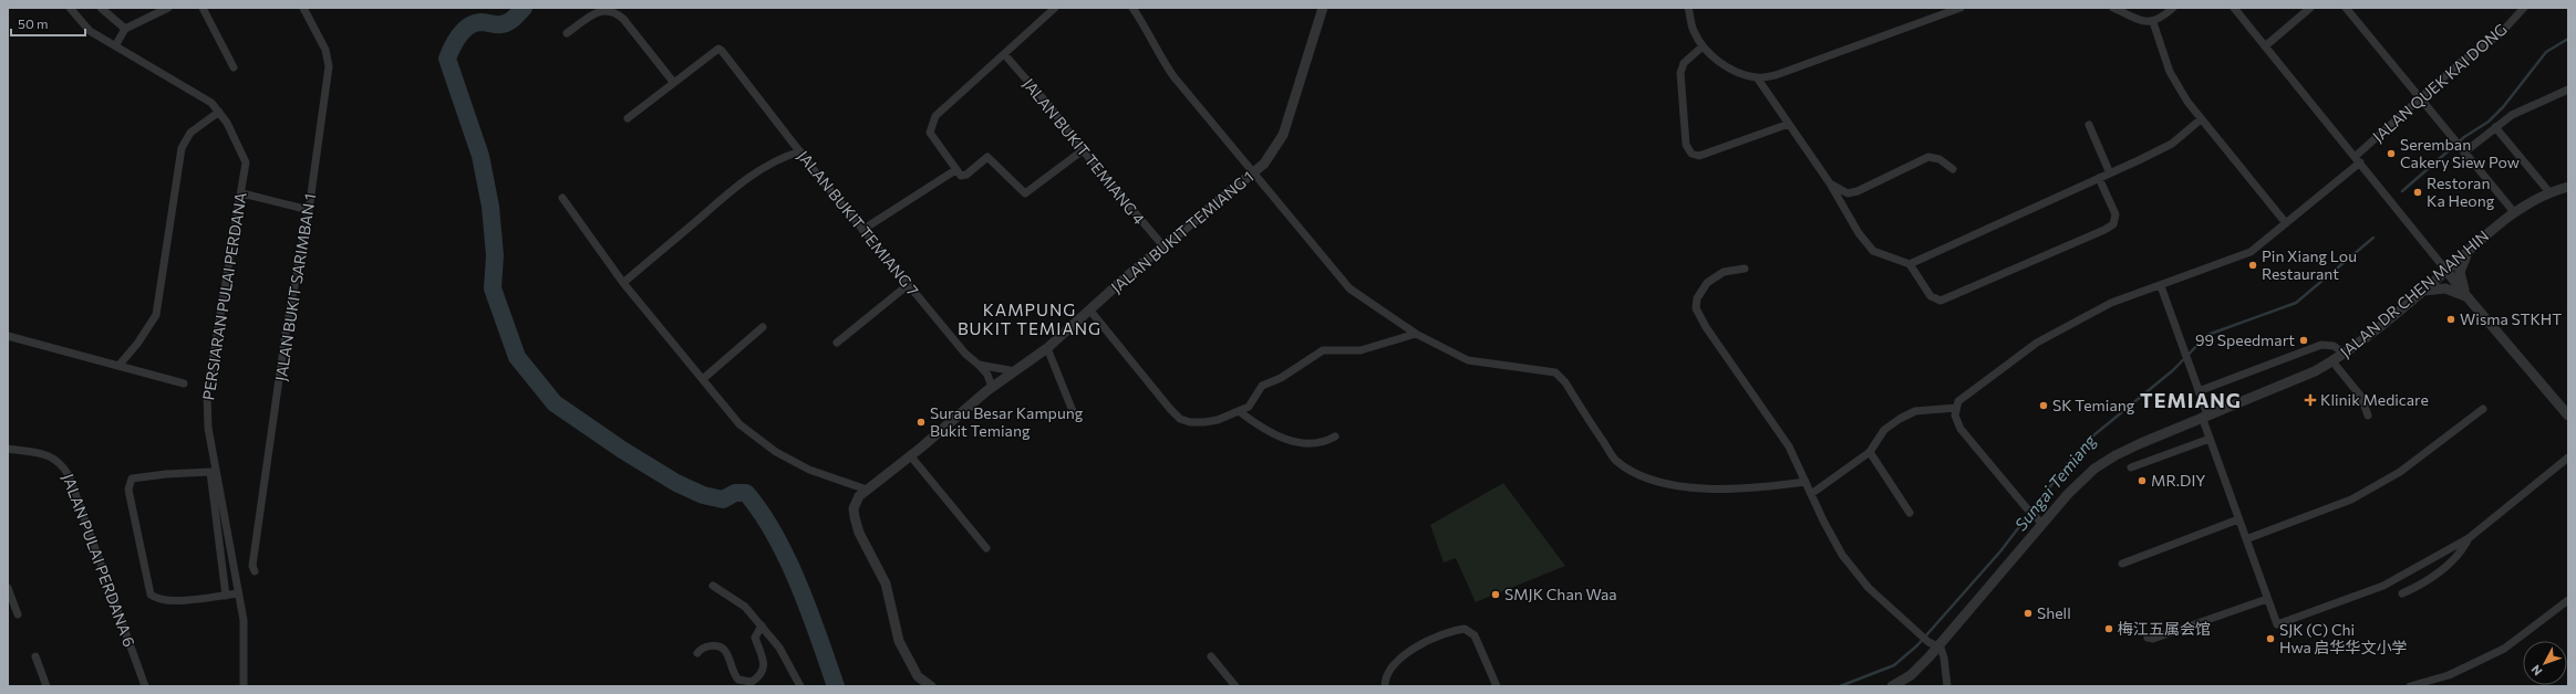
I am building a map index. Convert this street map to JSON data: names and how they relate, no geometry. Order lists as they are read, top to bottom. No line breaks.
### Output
{"streets":{"street":["JALAN QUEK KAI DONG","JALAN BUKIT TEMIANG 4","JALAN BUKIT TEMIANG 7","JALAN BUKIT TEMIANG 1","JALAN BUKIT SARIMBAN 1","JALAN DR CHEN MAN HIN","PERSIARAN PULAI PERDANA","JALAN PULAI PERDANA 6"]},"crossings":[["JALAN BUKIT TEMIANG 4","JALAN BUKIT TEMIANG 1"],["JALAN BUKIT TEMIANG 7","JALAN BUKIT TEMIANG 1"]],"districts":["KAMPUNG BUKIT TEMIANG","TEMIANG"],"water":["Sungai Temiang"],"places":{"other":["Seremban Cakery Siew Pow","Restoran Ka Heong","Pin Xiang Lou Restaurant","Wisma STKHT","99 Speedmart","SK Temiang","Surau Besar Kampung Bukit Temiang","MR.DIY","SMJK Chan Waa","Shell","梅江五属会馆","SJK (C) Chi Hwa 启华华文小学"],"health":["Klinik Medicare"]},"scale_bar":"50 m","north":"bottom left"}
